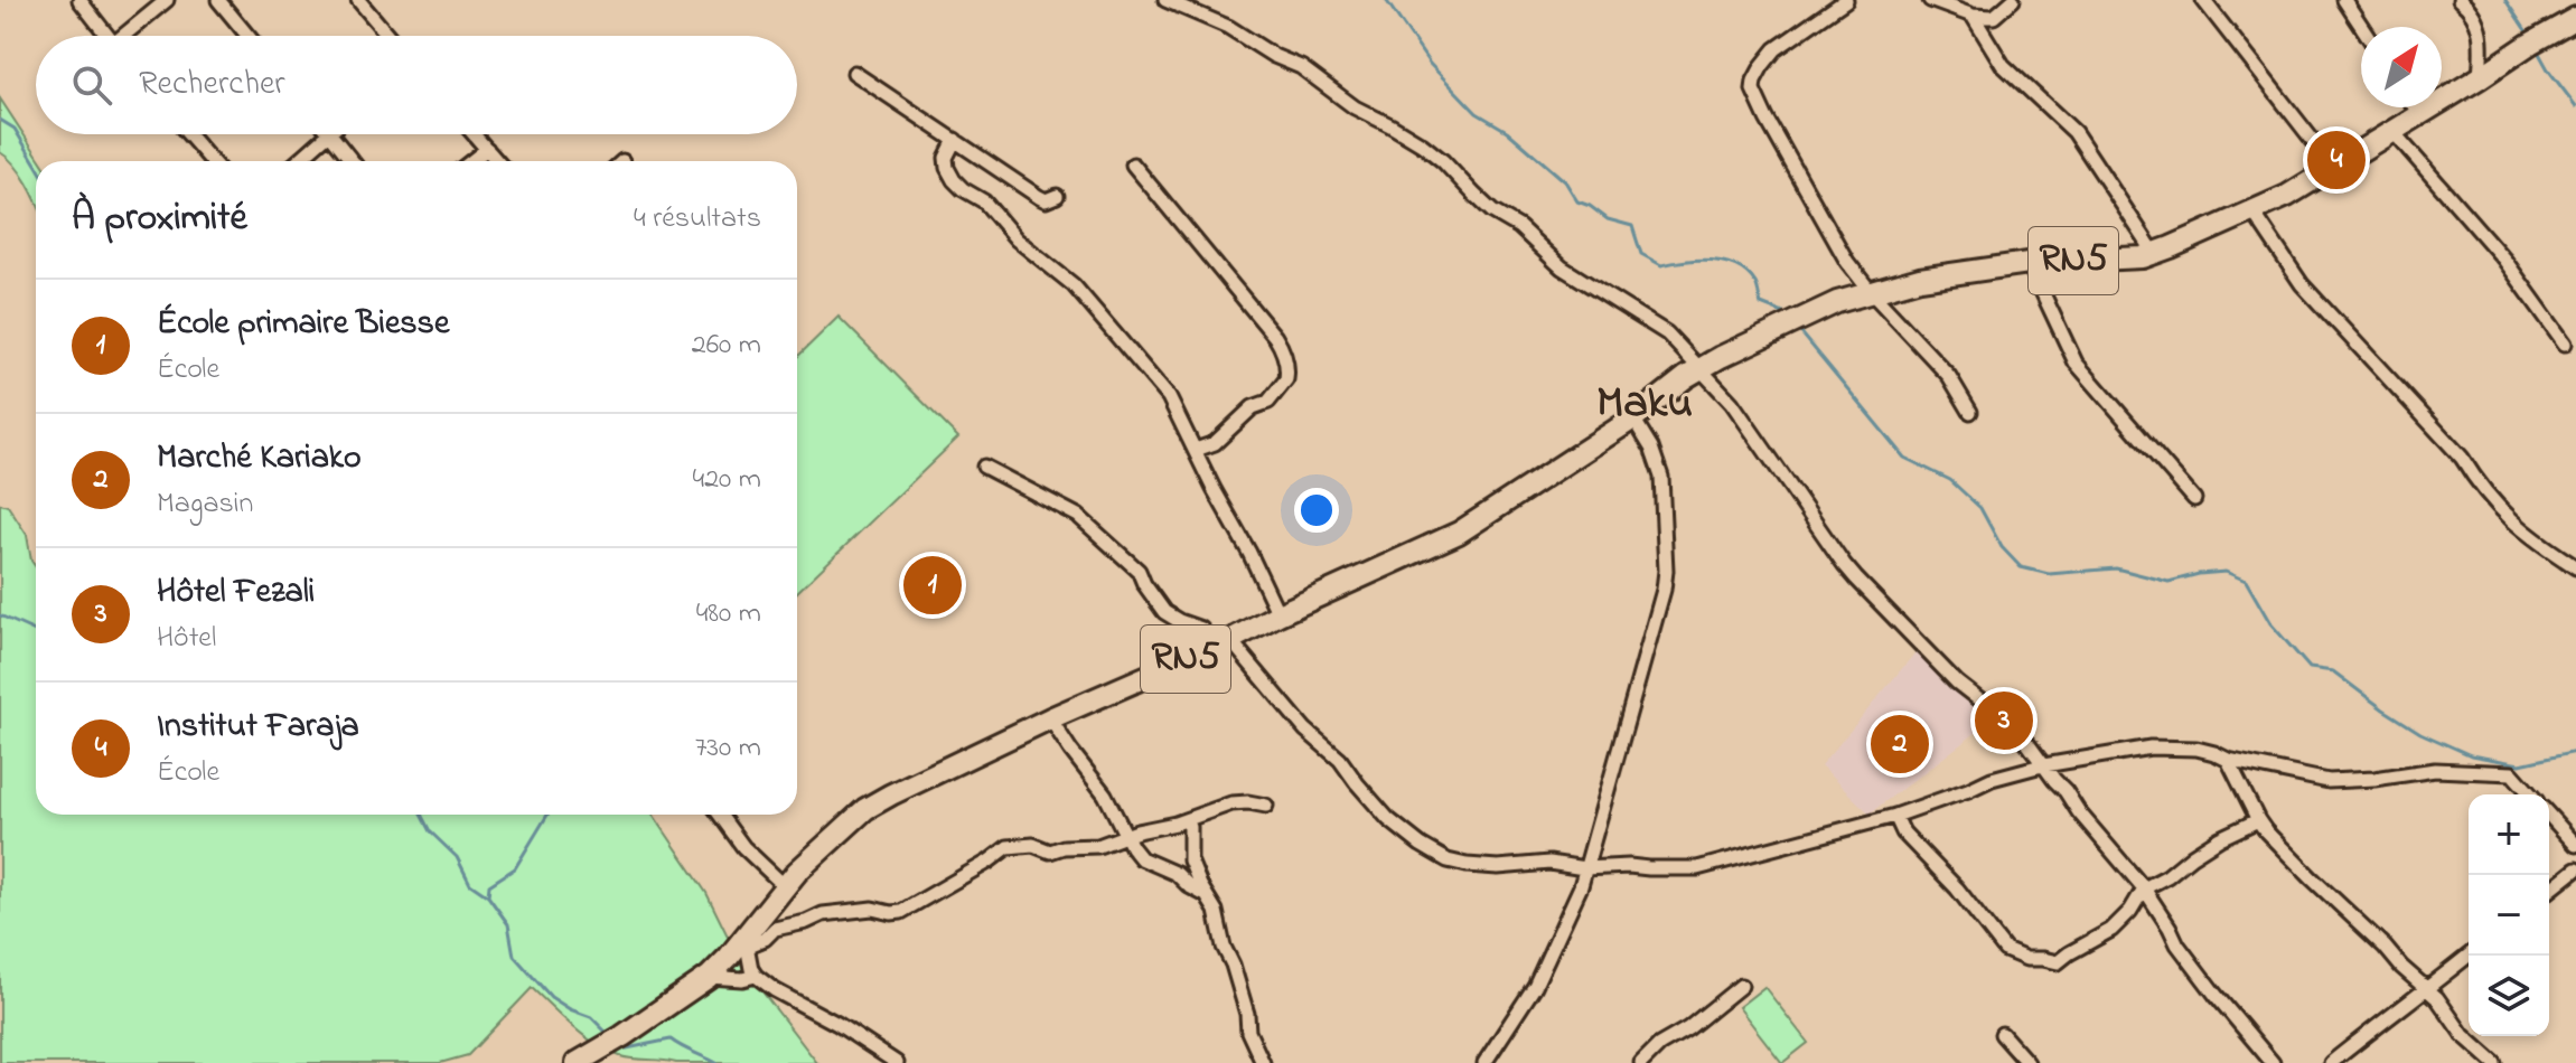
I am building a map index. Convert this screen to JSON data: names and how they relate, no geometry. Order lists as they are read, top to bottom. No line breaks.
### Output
{"streets":{"highway":["RN5"]},"districts":["Maku"],"north":"top right","page":{"search":"Rechercher","pins":["4","1","3","2"],"heading":["À proximité","4 résultats"],"list":[{"mark":"1","name":"École primaire Biesse","note":"École","value":"260 m"},{"mark":"2","name":"Marché Kariako","note":"Magasin","value":"420 m"},{"mark":"3","name":"Hôtel Fezali","note":"Hôtel","value":"480 m"},{"mark":"4","name":"Institut Faraja","note":"École","value":"730 m"}],"map_buttons":["+","−"]}}
